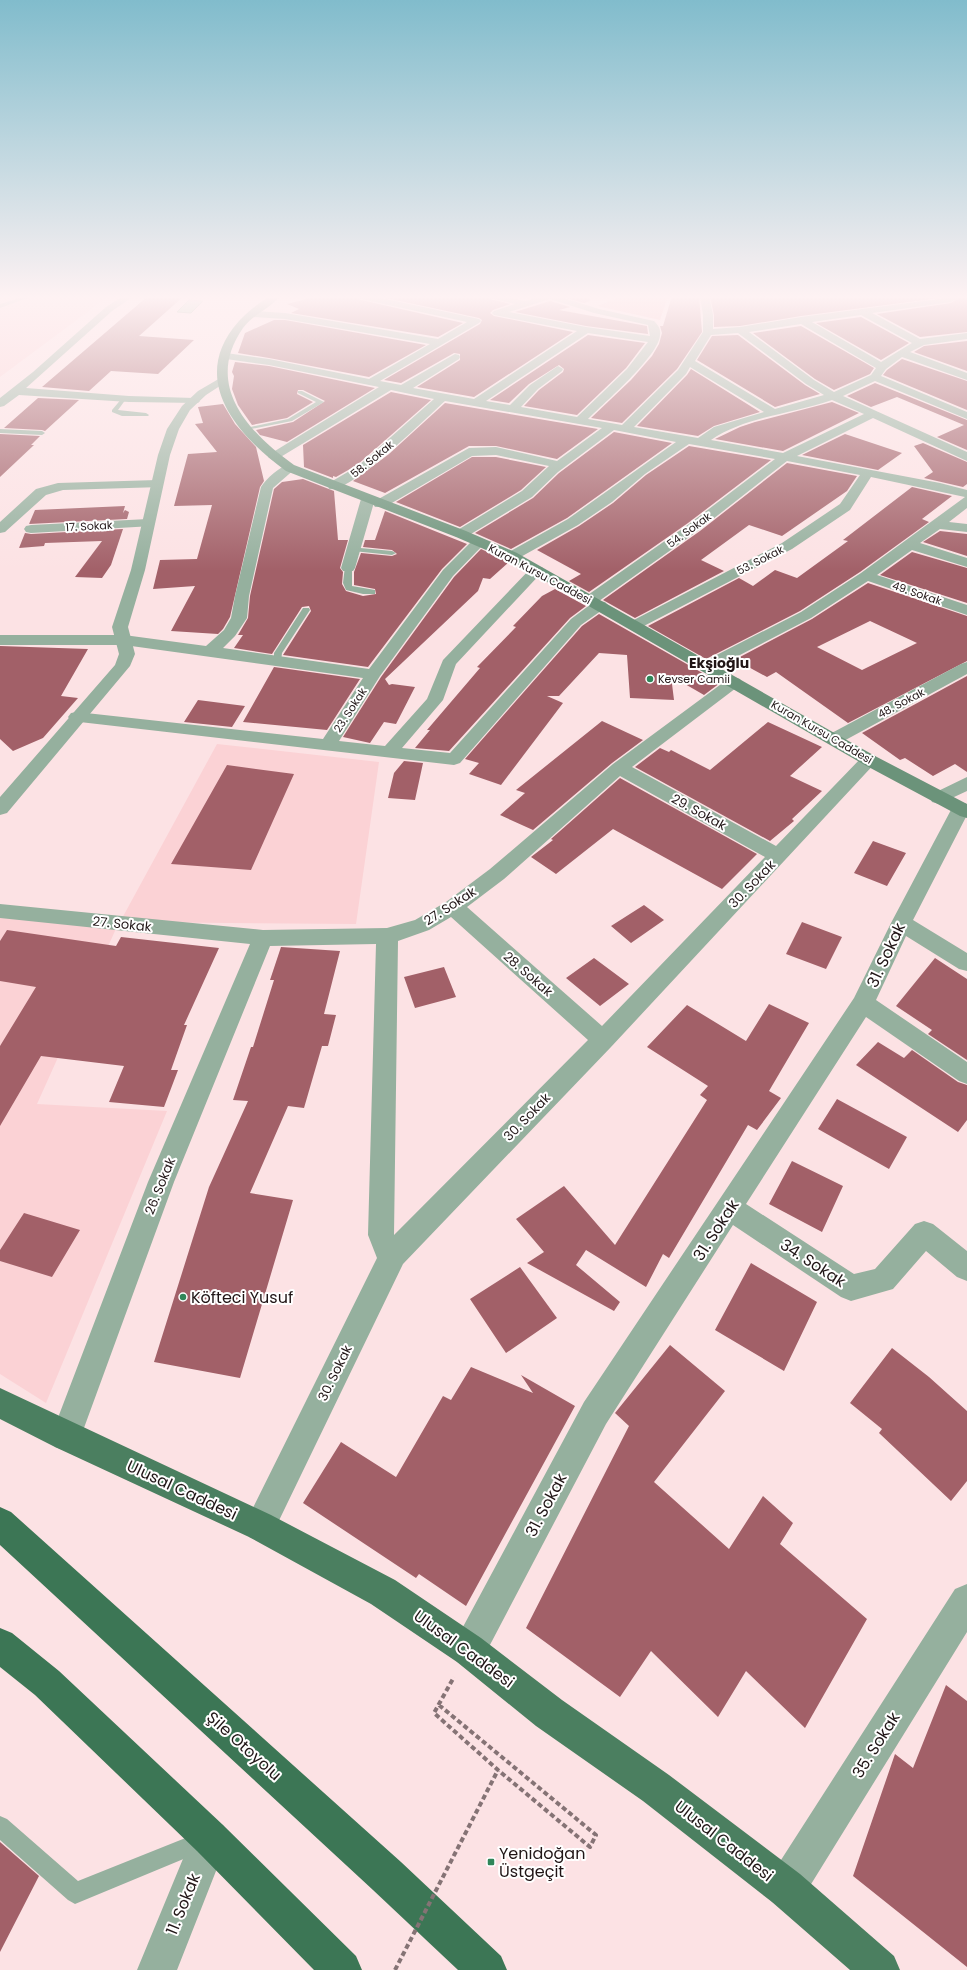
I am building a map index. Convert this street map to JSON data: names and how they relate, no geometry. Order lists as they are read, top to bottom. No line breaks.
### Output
{"streets":{"highway":["Şile Otoyolu"],"main road":["Kuran Kursu Caddesi","Ulusal Caddesi"],"street":["58. Sokak","17. Sokak","54. Sokak","53. Sokak","49. Sokak","48. Sokak","23. Sokak","29. Sokak","30. Sokak","27. Sokak","31. Sokak","28. Sokak","26. Sokak","34. Sokak","35. Sokak","11. Sokak"]},"crossings":[["58. Sokak","Kuran Kursu Caddesi"],["54. Sokak","Kuran Kursu Caddesi"],["53. Sokak","Kuran Kursu Caddesi"],["Kuran Kursu Caddesi","48. Sokak"],["Kuran Kursu Caddesi","23. Sokak"],["Kuran Kursu Caddesi","30. Sokak"],["Kuran Kursu Caddesi","27. Sokak"],["Kuran Kursu Caddesi","31. Sokak"],["29. Sokak","30. Sokak"],["29. Sokak","27. Sokak"],["30. Sokak","28. Sokak"],["30. Sokak","Ulusal Caddesi"],["27. Sokak","28. Sokak"],["27. Sokak","26. Sokak"],["31. Sokak","34. Sokak"],["31. Sokak","Ulusal Caddesi"],["26. Sokak","Ulusal Caddesi"],["Ulusal Caddesi","35. Sokak"]],"districts":["Ekşioğlu"],"places":{"other":["Kevser Camii","Köfteci Yusuf"],"transit":["Yenidoğan Üstgeçit"]}}
